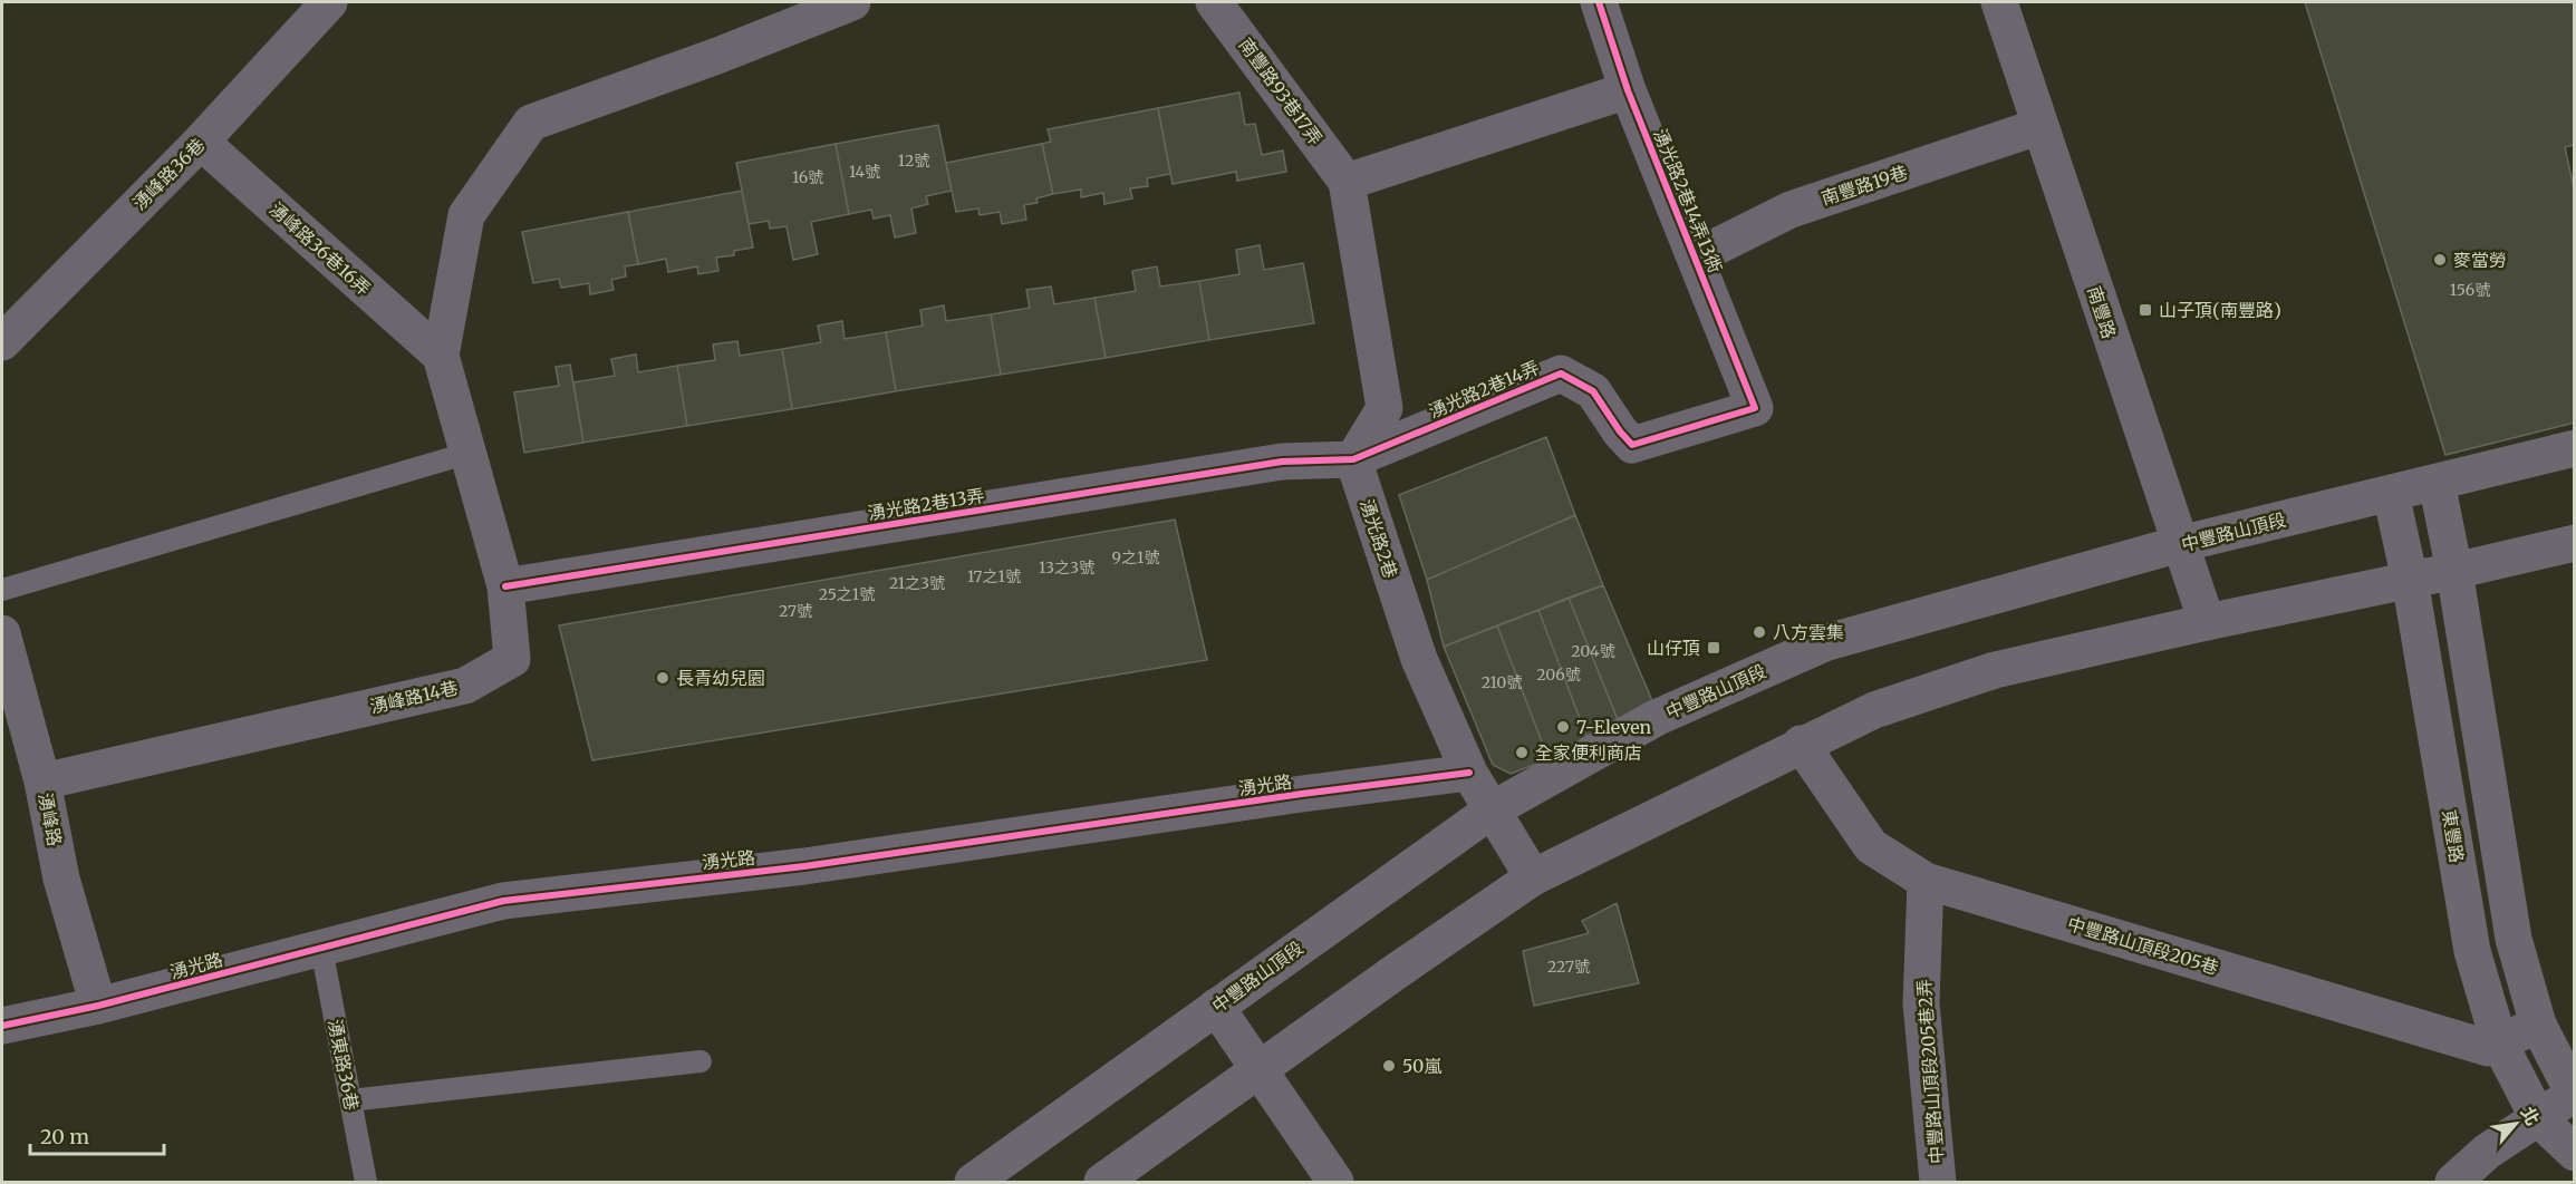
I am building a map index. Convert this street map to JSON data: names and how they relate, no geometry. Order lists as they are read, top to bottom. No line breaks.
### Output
{"streets":{"main road":["中豐路山頂段","東豐路"],"street":["南豐路93巷17弄","湧峰路36巷","南豐路19巷","湧光路2巷14弄13衖","湧峰路36巷16弄","南豐路","湧光路2巷14弄","湧光路2巷13弄","湧光路2巷","湧峰路14巷","湧光路","湧峰路","中豐路山頂段205巷","中豐路山頂段205巷2弄"],"lane":["湧東路36巷"]},"crossings":[["湧峰路36巷","湧峰路36巷16弄"],["南豐路19巷","湧光路2巷14弄13衖"],["南豐路19巷","南豐路"],["湧光路2巷14弄13衖","湧光路2巷14弄"],["湧峰路36巷16弄","湧峰路14巷"],["南豐路","中豐路山頂段"],["湧光路2巷14弄","湧光路2巷13弄"],["湧光路2巷14弄","湧光路2巷"],["湧光路2巷13弄","湧光路2巷"],["湧光路2巷13弄","湧峰路14巷"],["中豐路山頂段","湧光路2巷"],["中豐路山頂段","東豐路"],["湧光路2巷","湧光路"],["湧峰路14巷","湧峰路"],["湧光路","湧峰路"],["湧光路","湧東路36巷"],["東豐路","中豐路山頂段205巷"],["中豐路山頂段205巷","中豐路山頂段205巷2弄"]],"places":{"other":["麥當勞","八方雲集","長青幼兒園","7-Eleven","全家便利商店","50嵐"],"transit":["山子頂(南豐路)","山仔頂"]},"house_numbers":["12號","14號","16號","156號","9之1號","13之3號","17之1號","21之3號","25之1號","27號","204號","206號","210號","227號"],"scale_bar":"20 m","north":"top right"}
